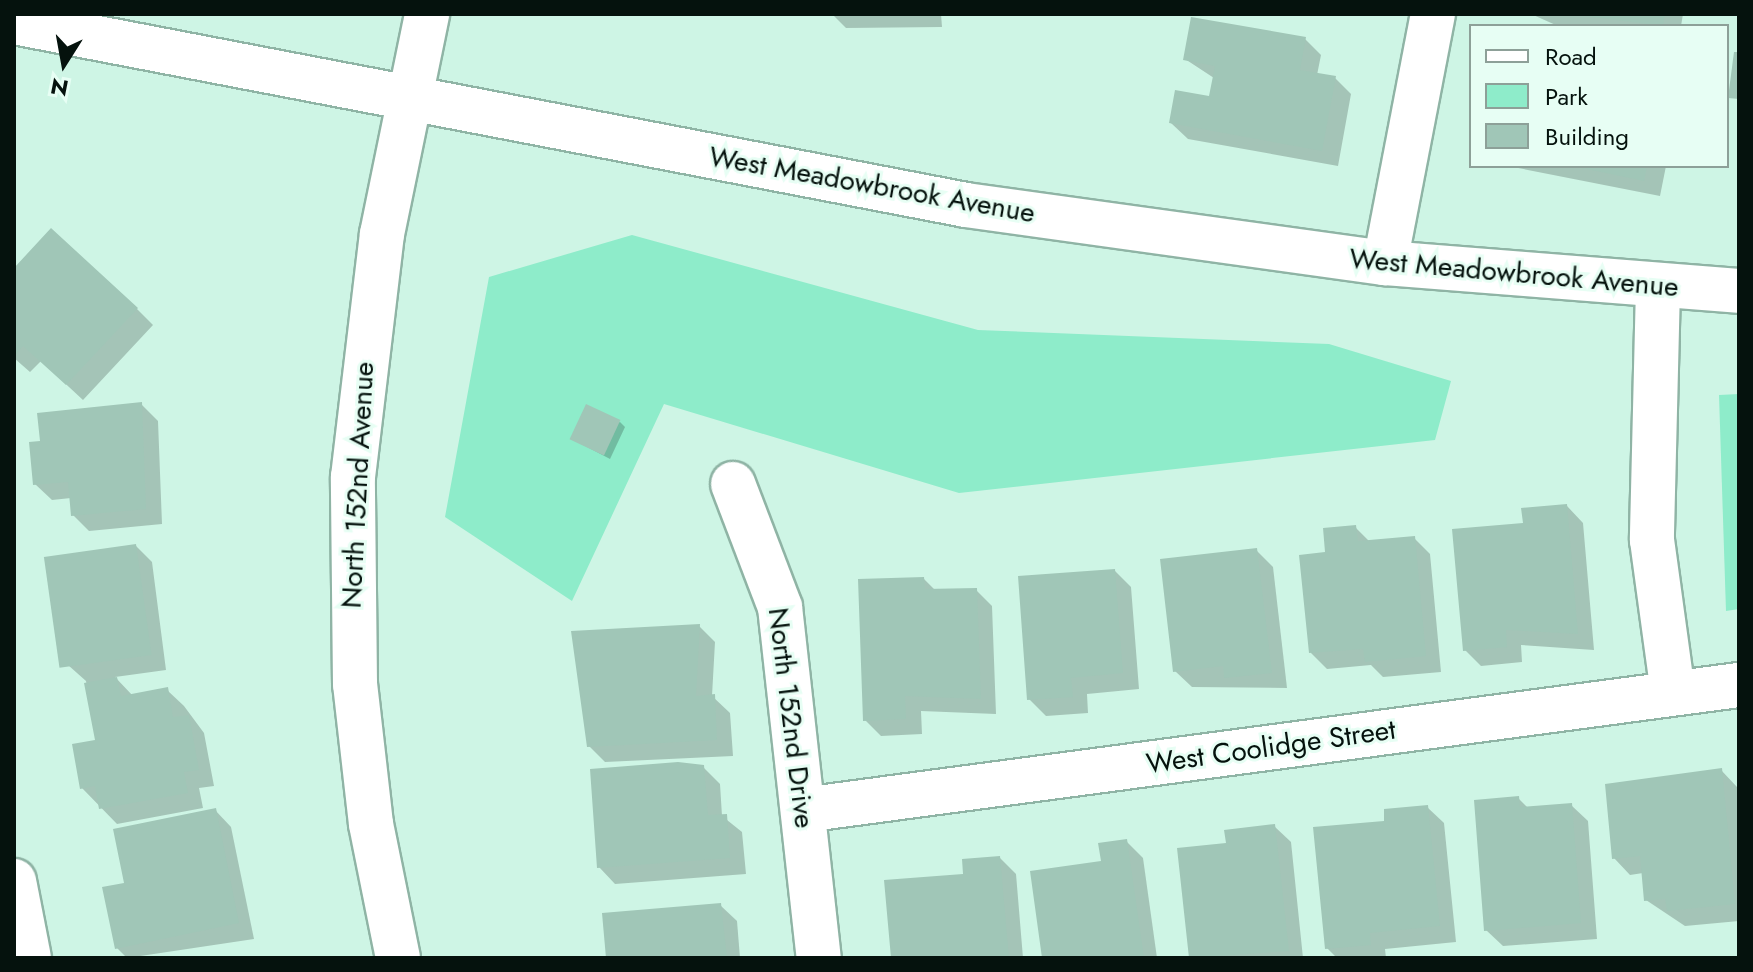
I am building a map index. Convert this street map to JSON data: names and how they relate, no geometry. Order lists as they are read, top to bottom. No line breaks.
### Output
{"streets":{"street":["West Meadowbrook Avenue","North 152nd Avenue","North 152nd Drive","West Coolidge Street"]},"crossings":[["West Meadowbrook Avenue","North 152nd Avenue"],["North 152nd Drive","West Coolidge Street"]],"legend":["Road","Park","Building"],"north":"bottom"}
